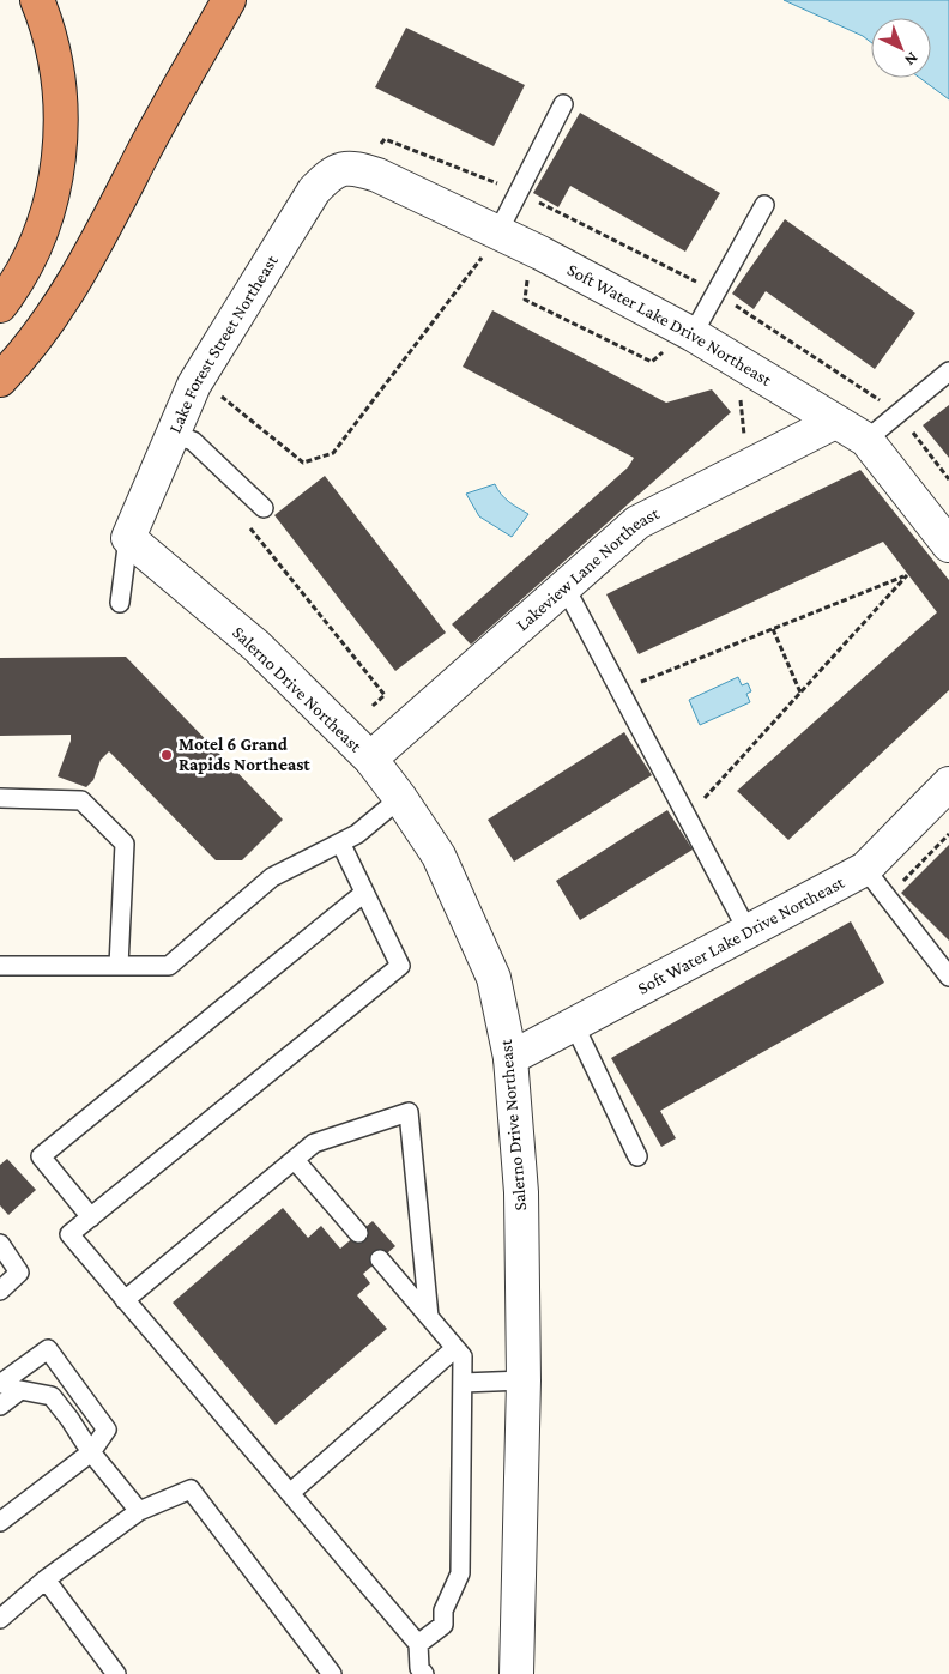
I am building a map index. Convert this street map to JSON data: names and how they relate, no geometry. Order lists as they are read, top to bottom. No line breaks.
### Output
{"streets":{"street":["Soft Water Lake Drive Northeast","Lake Forest Street Northeast","Lakeview Lane Northeast","Salerno Drive Northeast"]},"crossings":[["Soft Water Lake Drive Northeast","Lake Forest Street Northeast"],["Soft Water Lake Drive Northeast","Lakeview Lane Northeast"],["Soft Water Lake Drive Northeast","Salerno Drive Northeast"],["Lake Forest Street Northeast","Salerno Drive Northeast"],["Lakeview Lane Northeast","Salerno Drive Northeast"]],"places":["Motel 6 Grand Rapids Northeast"],"north":"bottom right"}
